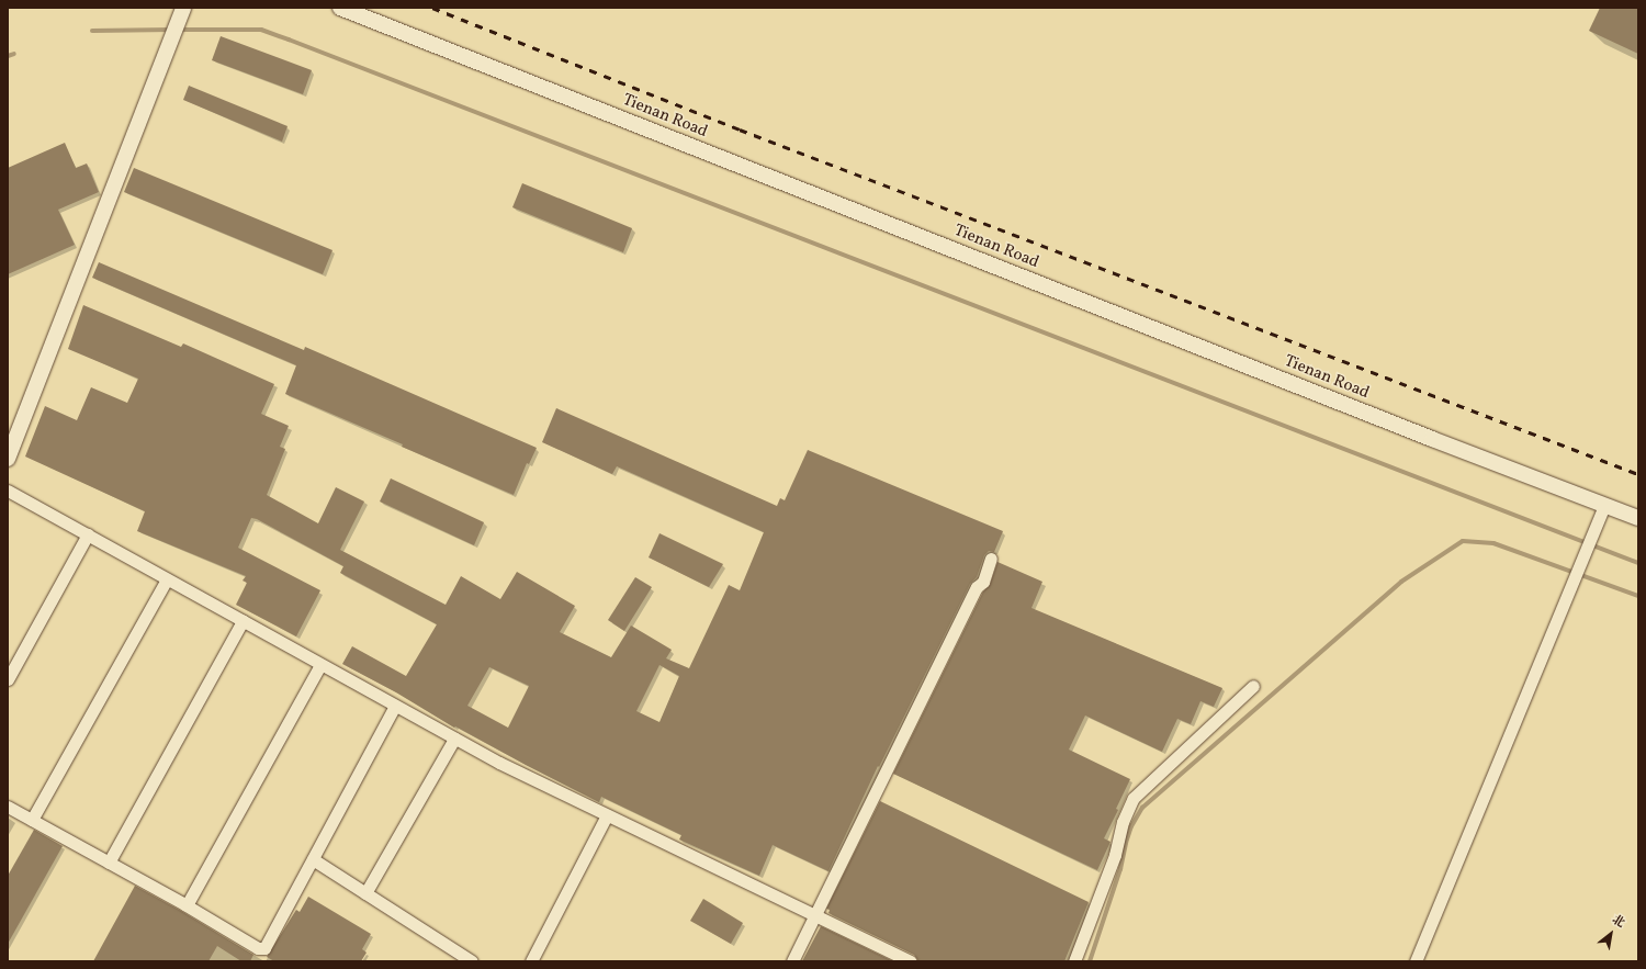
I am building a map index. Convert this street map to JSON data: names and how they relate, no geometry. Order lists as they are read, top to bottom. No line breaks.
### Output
{"streets":{"street":["Tienan Road"]},"north":"top right"}
